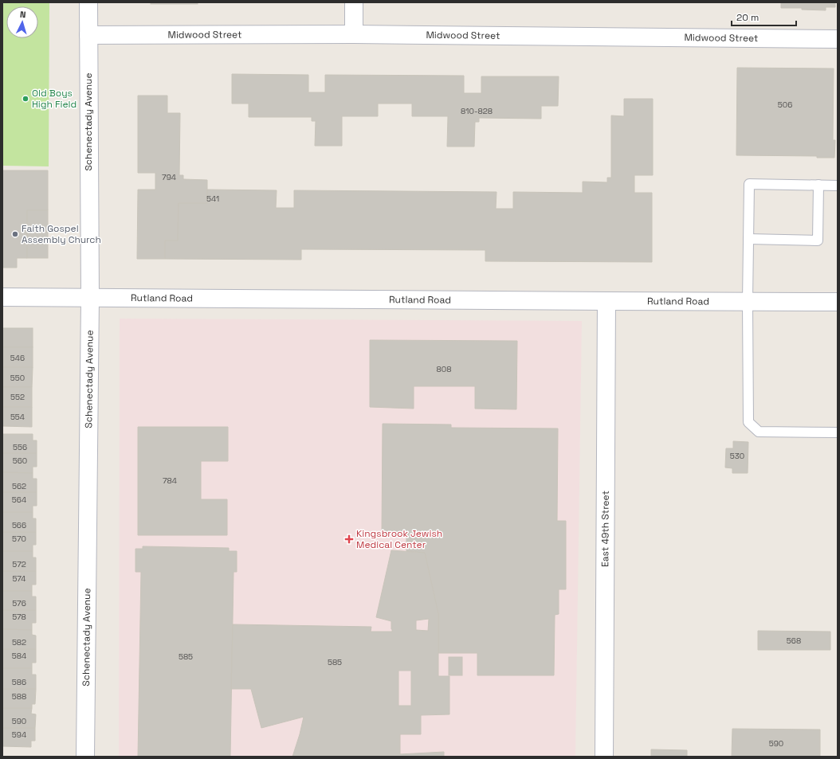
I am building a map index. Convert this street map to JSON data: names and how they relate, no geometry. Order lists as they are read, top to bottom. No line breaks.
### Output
{"streets":{"street":["Midwood Street","Schenectady Avenue","Rutland Road","East 49th Street"]},"crossings":[["Midwood Street","Schenectady Avenue"],["Schenectady Avenue","Rutland Road"],["Rutland Road","East 49th Street"]],"places":{"other":["Old Boys High Field","Faith Gospel Assembly Church"],"health":["Kingsbrook Jewish Medical Center"]},"house_numbers":["506","810-828","794","541","546","808","550","552","554","556","530","560","784","562","564","566","570","572","574","576","578","568","582","584","585","585","586","588","590","594","590"],"scale_bar":"20 m","north":"top"}
